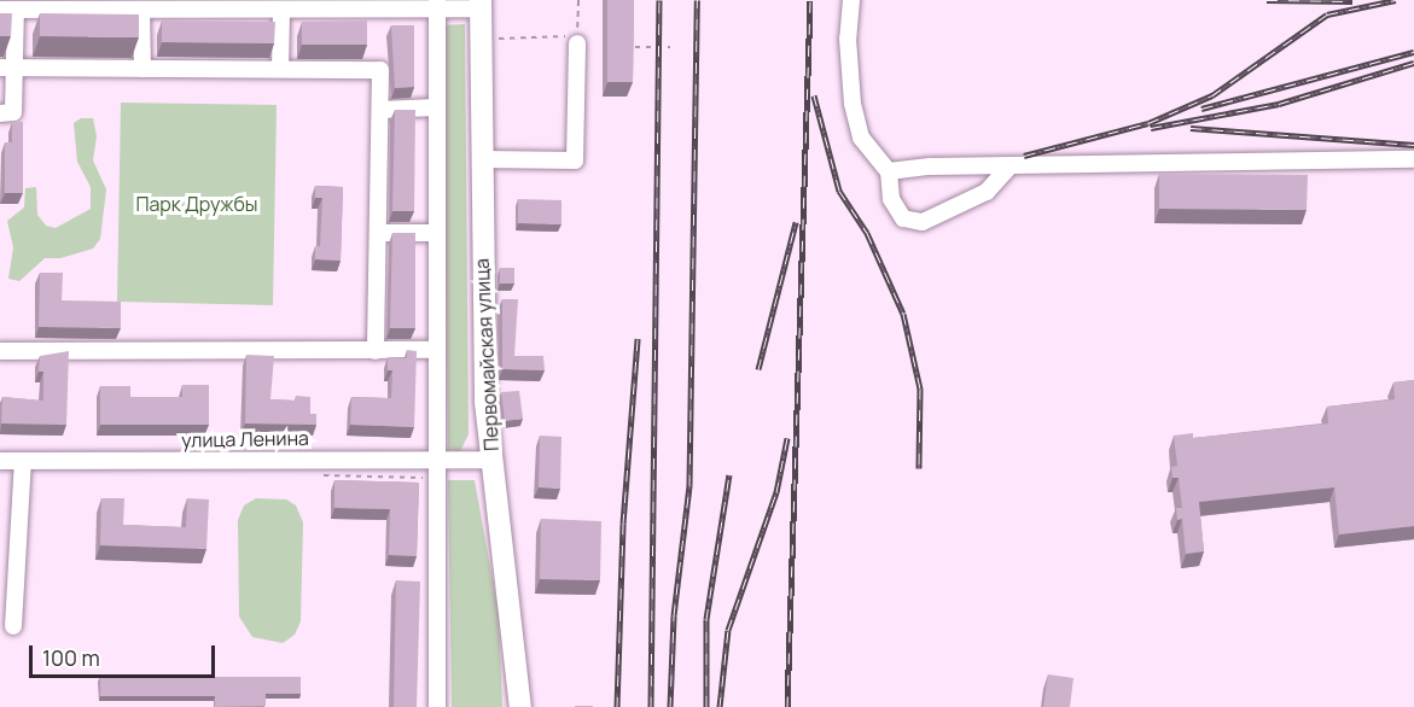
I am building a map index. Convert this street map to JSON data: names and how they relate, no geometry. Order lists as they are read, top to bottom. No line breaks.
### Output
{"streets":{"main road":["Первомайская улица"],"street":["улица Ленина"]},"crossings":[["Первомайская улица","улица Ленина"]],"parks":["Парк Дружбы"],"scale_bar":"100 m"}
